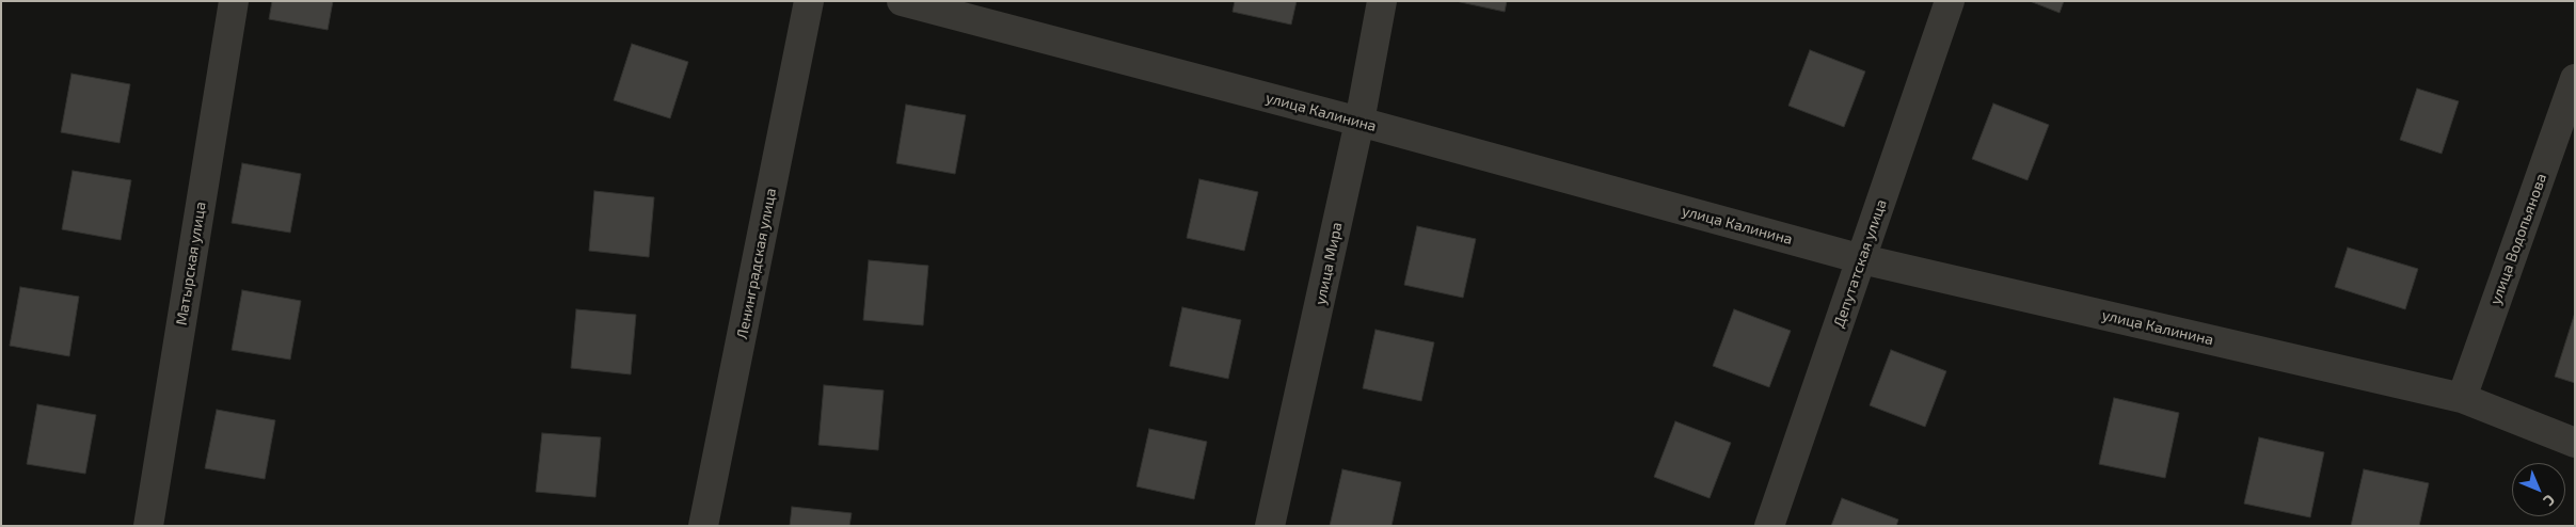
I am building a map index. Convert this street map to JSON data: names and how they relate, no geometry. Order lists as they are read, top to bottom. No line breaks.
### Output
{"streets":{"street":["улица Калинина","улица Водопьянова","Матырская улица","Ленинградская улица","улица Мира","Депутатская улица"]},"crossings":[["улица Калинина","улица Водопьянова"],["улица Калинина","улица Мира"],["улица Калинина","Депутатская улица"]],"north":"bottom right"}
